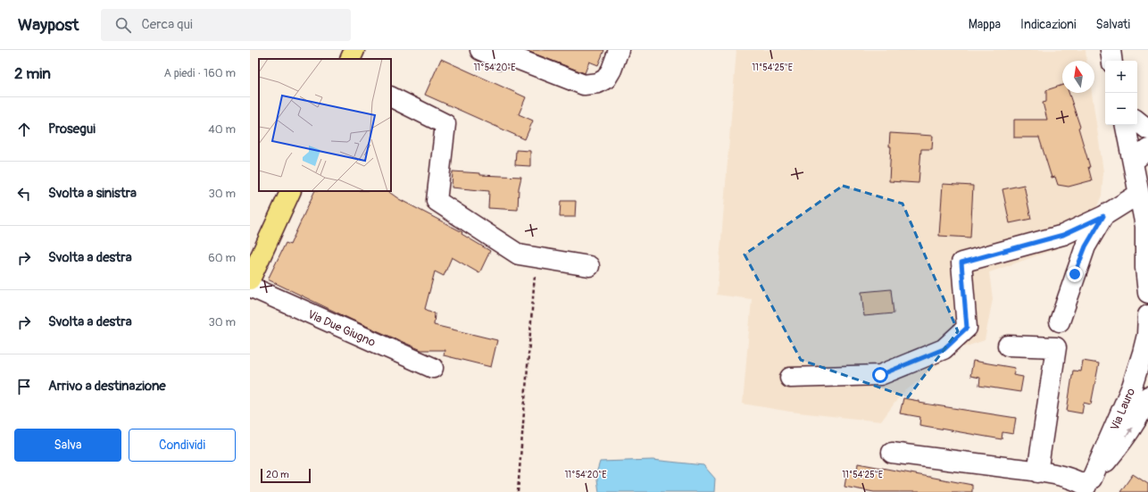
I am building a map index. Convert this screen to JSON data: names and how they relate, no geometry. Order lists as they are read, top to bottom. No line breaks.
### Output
{"streets":{"street":["Via Due Giugno","Via Lauro"]},"scale_bar":"20 m","north":"top","page":{"header":"Waypost","search":"Cerca qui","nav":["Mappa","Indicazioni","Salvati"],"heading":["2 min","A piedi · 160 m"],"map_buttons":["+","−"],"list":[["Prosegui","40 m"],["Svolta a sinistra","30 m"],["Svolta a destra","60 m"],["Svolta a destra","30 m"],"Arrivo a destinazione"],"buttons":["Salva","Condividi"],"scale":"20 m"},"coordinates":["11°54'20\"E","11°54'25\"E"]}
